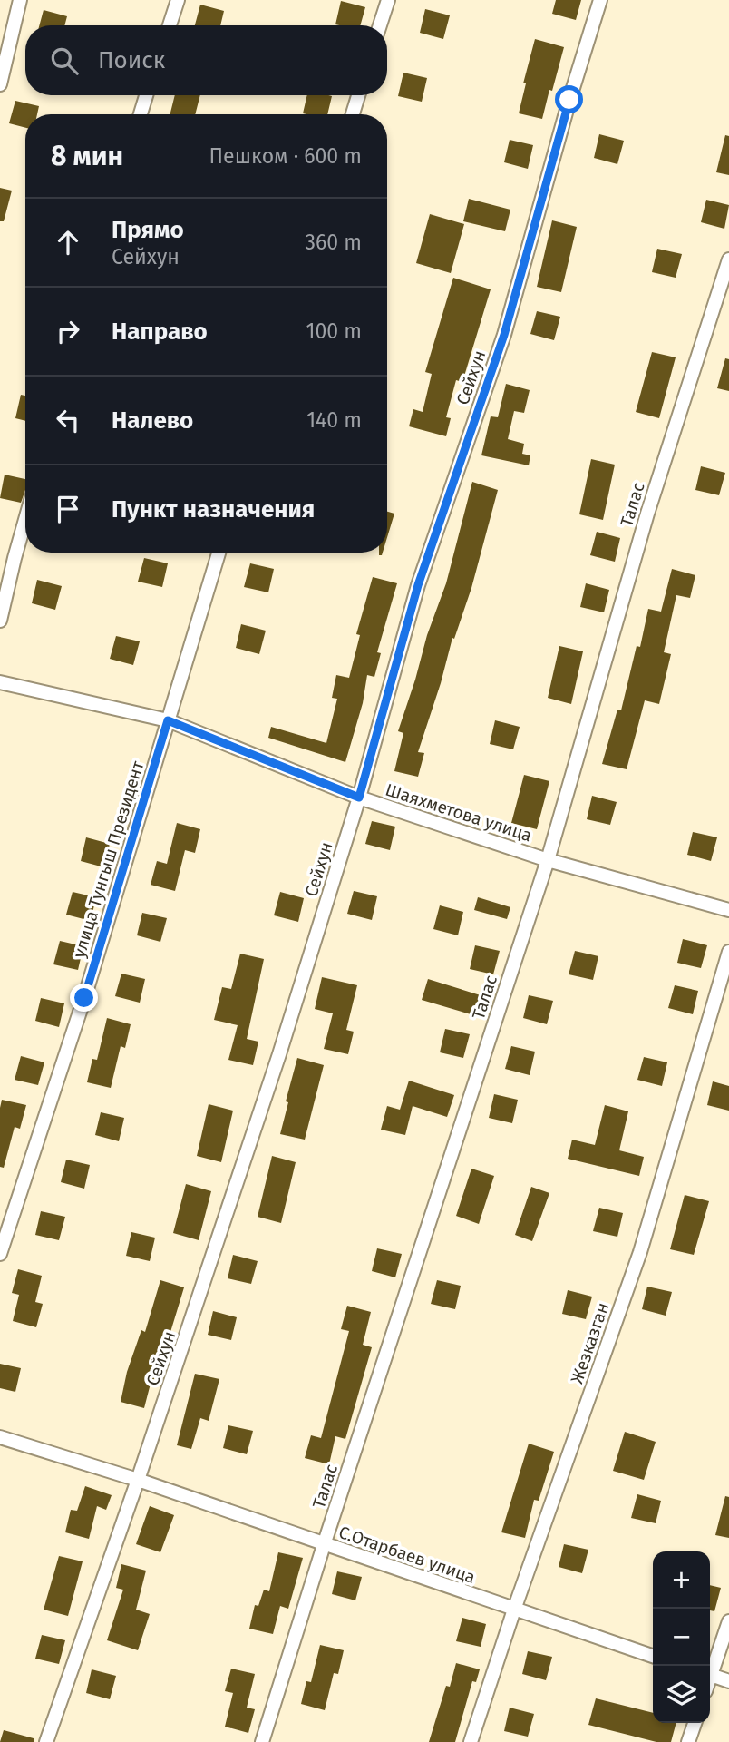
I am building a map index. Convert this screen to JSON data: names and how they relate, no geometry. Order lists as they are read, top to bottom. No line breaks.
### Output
{"streets":{"street":["Сейхун","Талас","Шаяхметова улица","улица Тунгыш Президент","Жезказган","С.Отарбаев улица"]},"crossings":[["Сейхун","Шаяхметова улица"],["Сейхун","С.Отарбаев улица"],["Талас","Шаяхметова улица"],["Талас","С.Отарбаев улица"],["Шаяхметова улица","улица Тунгыш Президент"],["Жезказган","С.Отарбаев улица"]],"page":{"search":"Поиск","heading":["8 мин","Пешком · 600 m"],"list":[["Прямо","Сейхун","360 m"],["Направо","100 m"],["Налево","140 m"],"Пункт назначения"],"map_buttons":["+","−"]}}
